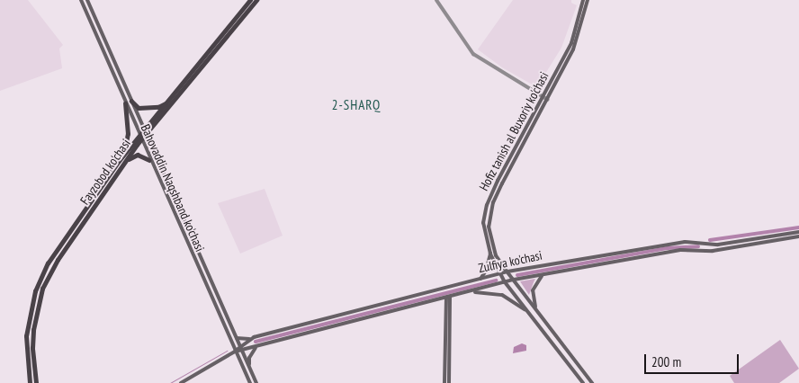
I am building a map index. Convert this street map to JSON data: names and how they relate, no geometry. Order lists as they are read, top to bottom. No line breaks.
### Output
{"streets":{"main road":["Hofiz tanish al Buxoriy ko'chasi","Fayzobod ko'chasi","Bahovaddin Naqshband ko'chasi","Zulfiya ko'chasi"]},"crossings":[["Hofiz tanish al Buxoriy ko'chasi","Zulfiya ko'chasi"],["Fayzobod ko'chasi","Bahovaddin Naqshband ko'chasi"],["Bahovaddin Naqshband ko'chasi","Zulfiya ko'chasi"]],"districts":["2-SHARQ"],"scale_bar":"200 m"}
